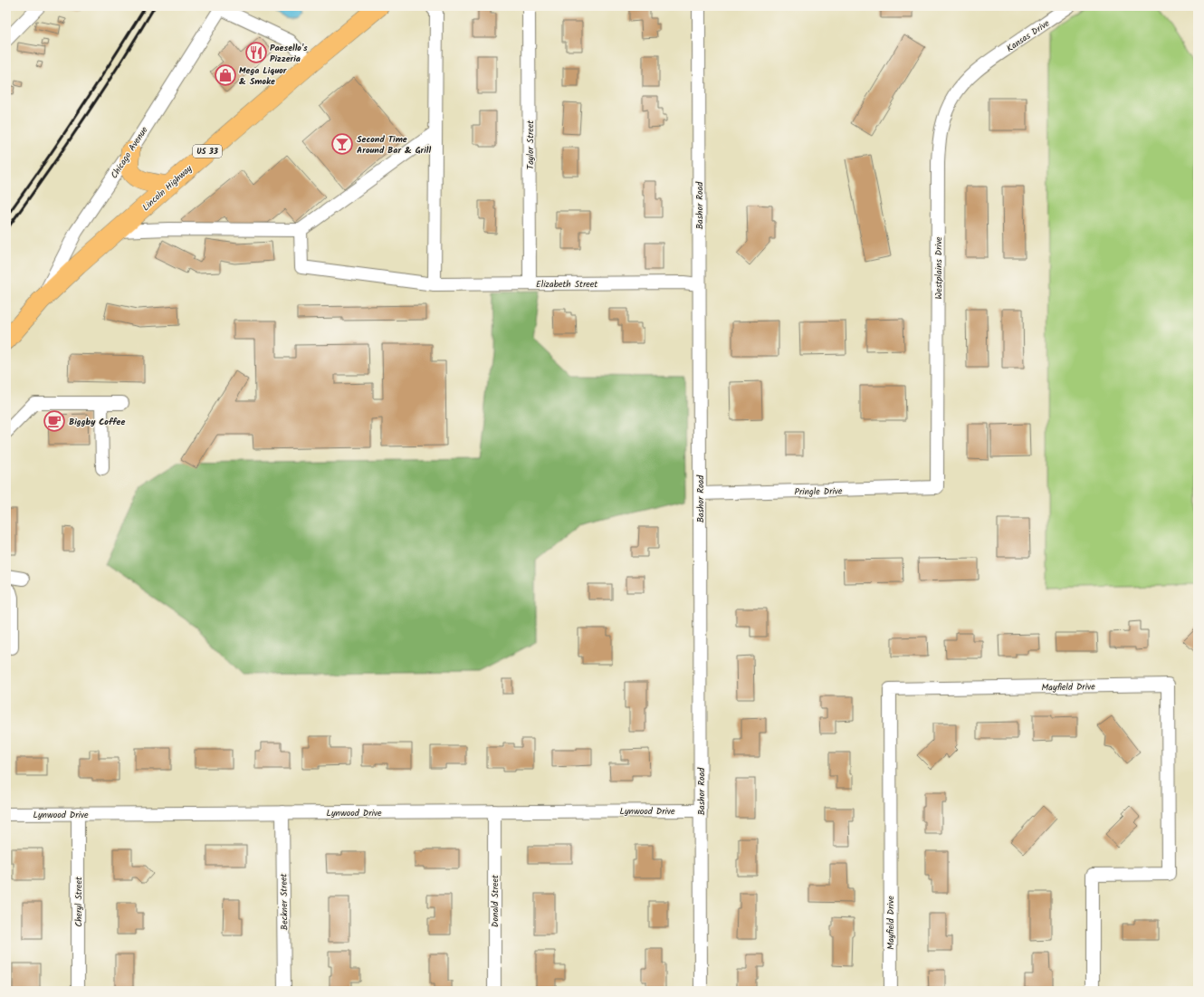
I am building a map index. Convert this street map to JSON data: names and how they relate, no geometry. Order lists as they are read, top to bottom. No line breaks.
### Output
{"streets":{"highway":["US 33","Lincoln Highway"],"street":["Kansas Drive","Taylor Street","Chicago Avenue","Bashor Road","Westplains Drive","Elizabeth Street","Pringle Drive","Mayfield Drive","Lynwood Drive","Donald Street","Cheryl Street","Beckner Street"]},"crossings":[["Kansas Drive","Westplains Drive"],["Taylor Street","Elizabeth Street"],["US 33","Chicago Avenue"],["US 33","Lincoln Highway"],["Chicago Avenue","Lincoln Highway"],["Bashor Road","Elizabeth Street"],["Bashor Road","Pringle Drive"],["Bashor Road","Lynwood Drive"],["Westplains Drive","Pringle Drive"],["Lynwood Drive","Donald Street"],["Lynwood Drive","Cheryl Street"],["Lynwood Drive","Beckner Street"]],"places":{"restaurant":["Paesello's Pizzeria"],"shop":["Mega Liquor & Smoke"],"bar":["Second Time Around Bar & Grill"],"cafe":["Biggby Coffee"]}}
